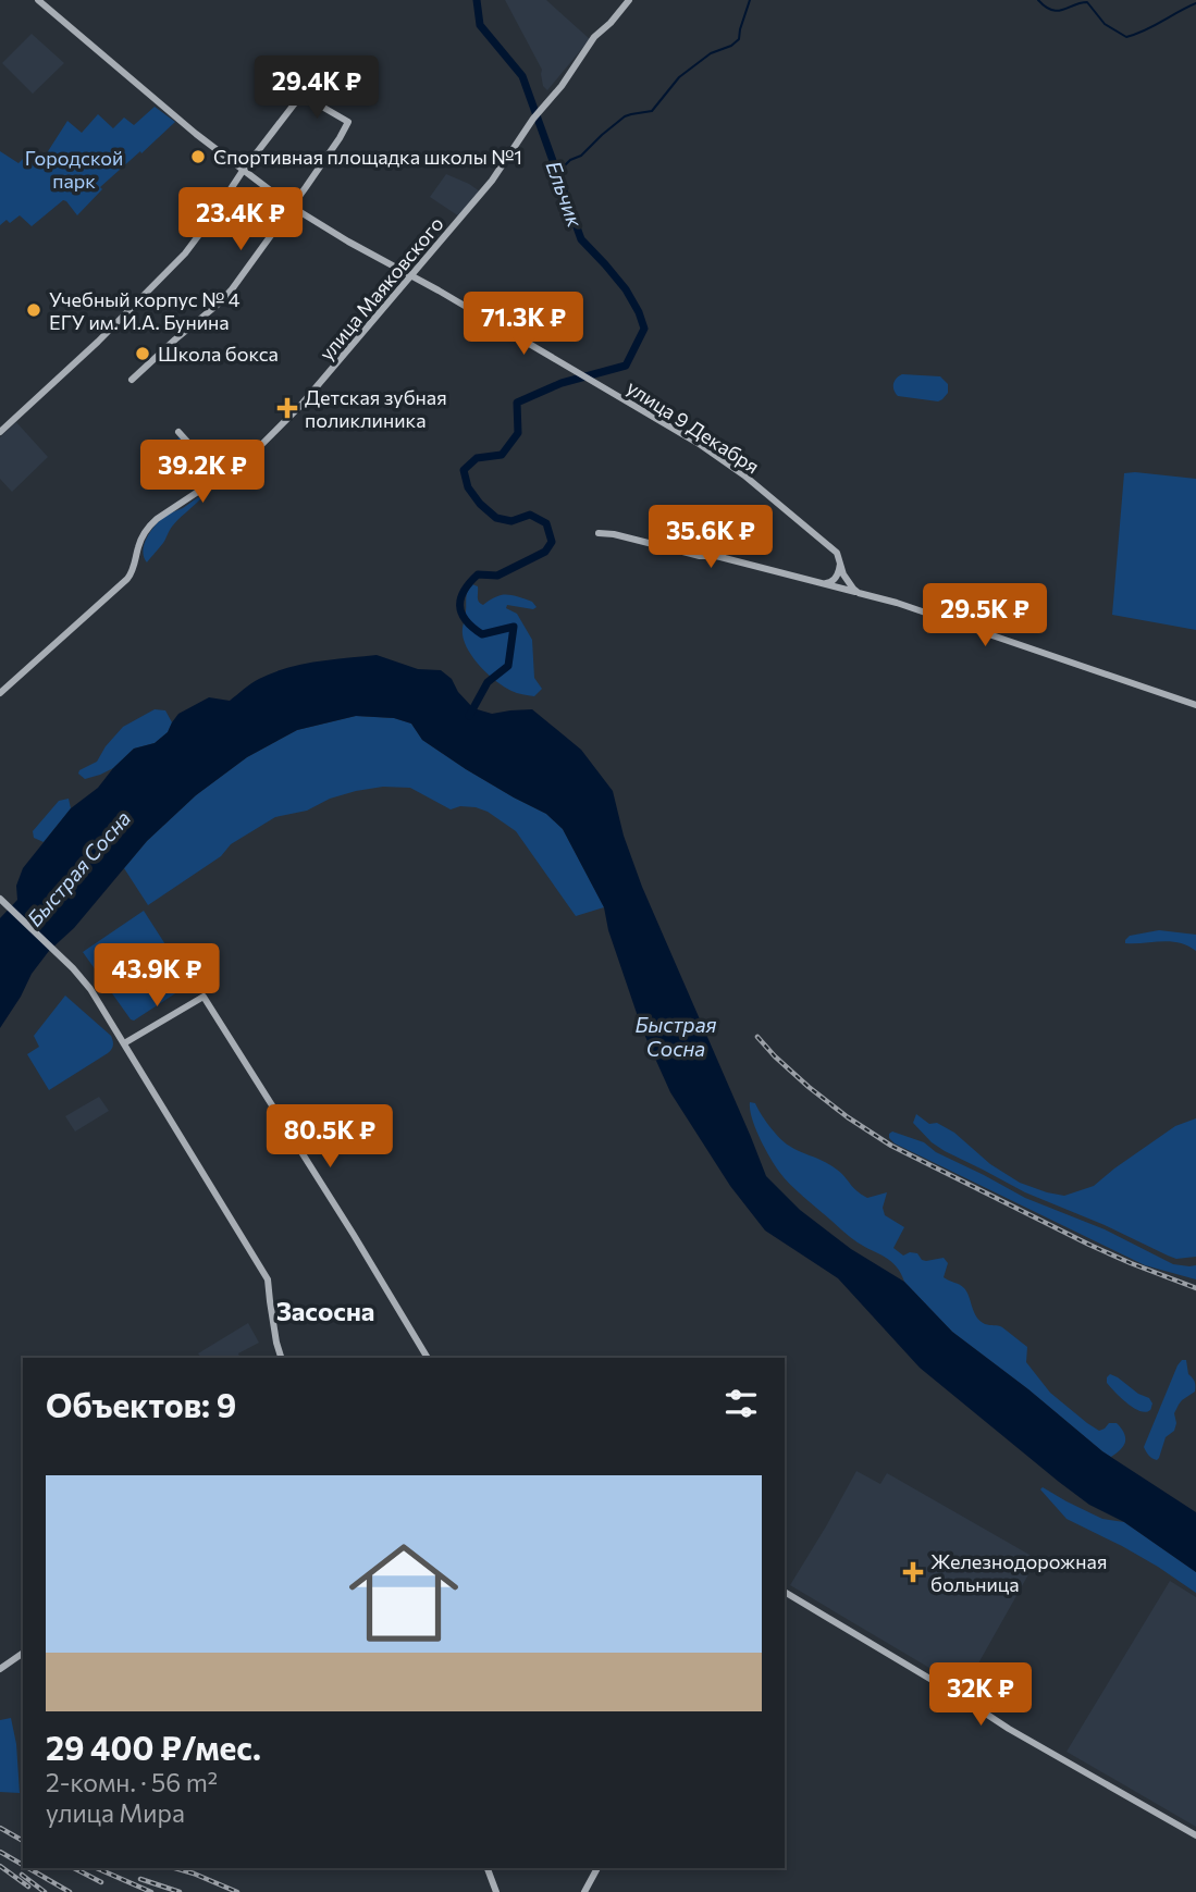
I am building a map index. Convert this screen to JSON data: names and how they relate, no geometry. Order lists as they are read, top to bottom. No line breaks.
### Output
{"streets":{"street":["улица Маяковского","улица 9 Декабря"]},"crossings":[["улица Маяковского","улица 9 Декабря"]],"districts":["Засосна"],"water":["Ельчик","Быстрая Сосна"],"parks":["Городской парк"],"places":{"other":["Спортивная площадка школы №1","Учебный корпус № 4 ЕГУ им. И.А. Бунина","Школа бокса"],"health":["Детская зубная поликлиника","Железнодорожная больница"]},"page":{"price":["29.4K ₽","23.4K ₽","71.3K ₽","39.2K ₽","35.6K ₽","29.5K ₽","43.9K ₽","80.5K ₽","32K ₽"],"heading":"Объектов: 9","list":[{"name":"29 400 ₽/мес.","note":"2-комн. · 56 m² · улица Мира"}]}}
